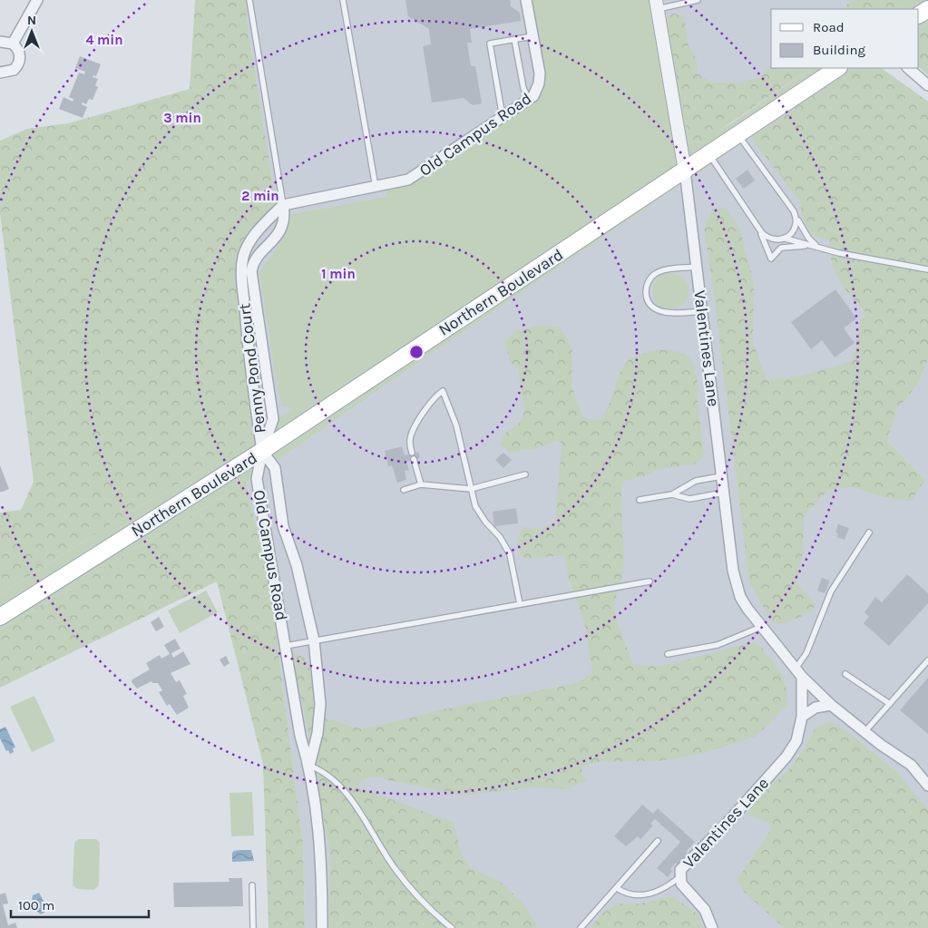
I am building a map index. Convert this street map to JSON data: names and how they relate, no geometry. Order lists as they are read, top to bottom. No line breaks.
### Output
{"streets":{"main road":["Northern Boulevard"],"street":["Old Campus Road","Valentines Lane","Penny Pond Court"]},"crossings":[["Old Campus Road","Northern Boulevard"],["Old Campus Road","Penny Pond Court"],["Northern Boulevard","Valentines Lane"],["Northern Boulevard","Penny Pond Court"]],"legend":["Road","Building"],"scale_bar":"100 m","north":"top","rings":["4 min","3 min","2 min","1 min"]}
